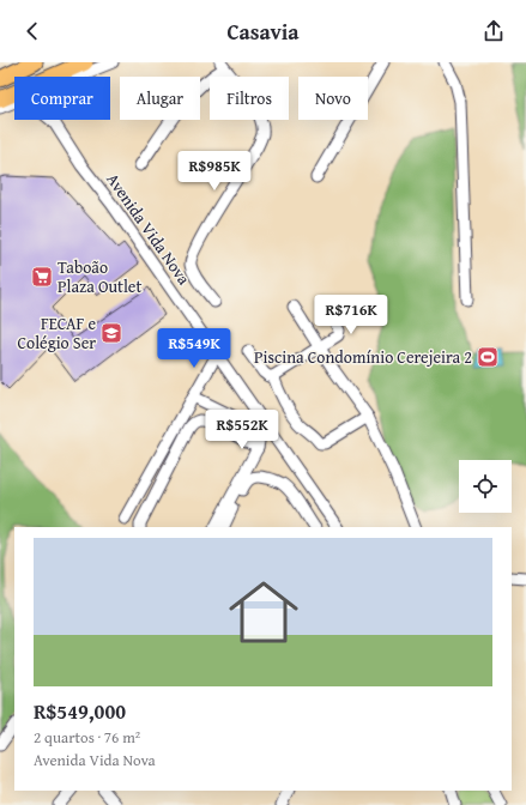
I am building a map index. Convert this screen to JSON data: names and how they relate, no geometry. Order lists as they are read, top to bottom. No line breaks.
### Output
{"streets":{"street":["Avenida Vida Nova"]},"places":{"supermarket":["Taboão Plaza Outlet"],"school or university":["FECAF e Colégio Ser"],"sports":["Piscina Condomínio Cerejeira 2"]},"page":{"header":"Casavia","chip":["Comprar","Alugar","Filtros","Novo"],"price":["R$985K","R$716K","R$549K","R$552K"],"list":[{"name":"R$549,000","note":"2 quartos · 76 m² · Avenida Vida Nova"}]}}
